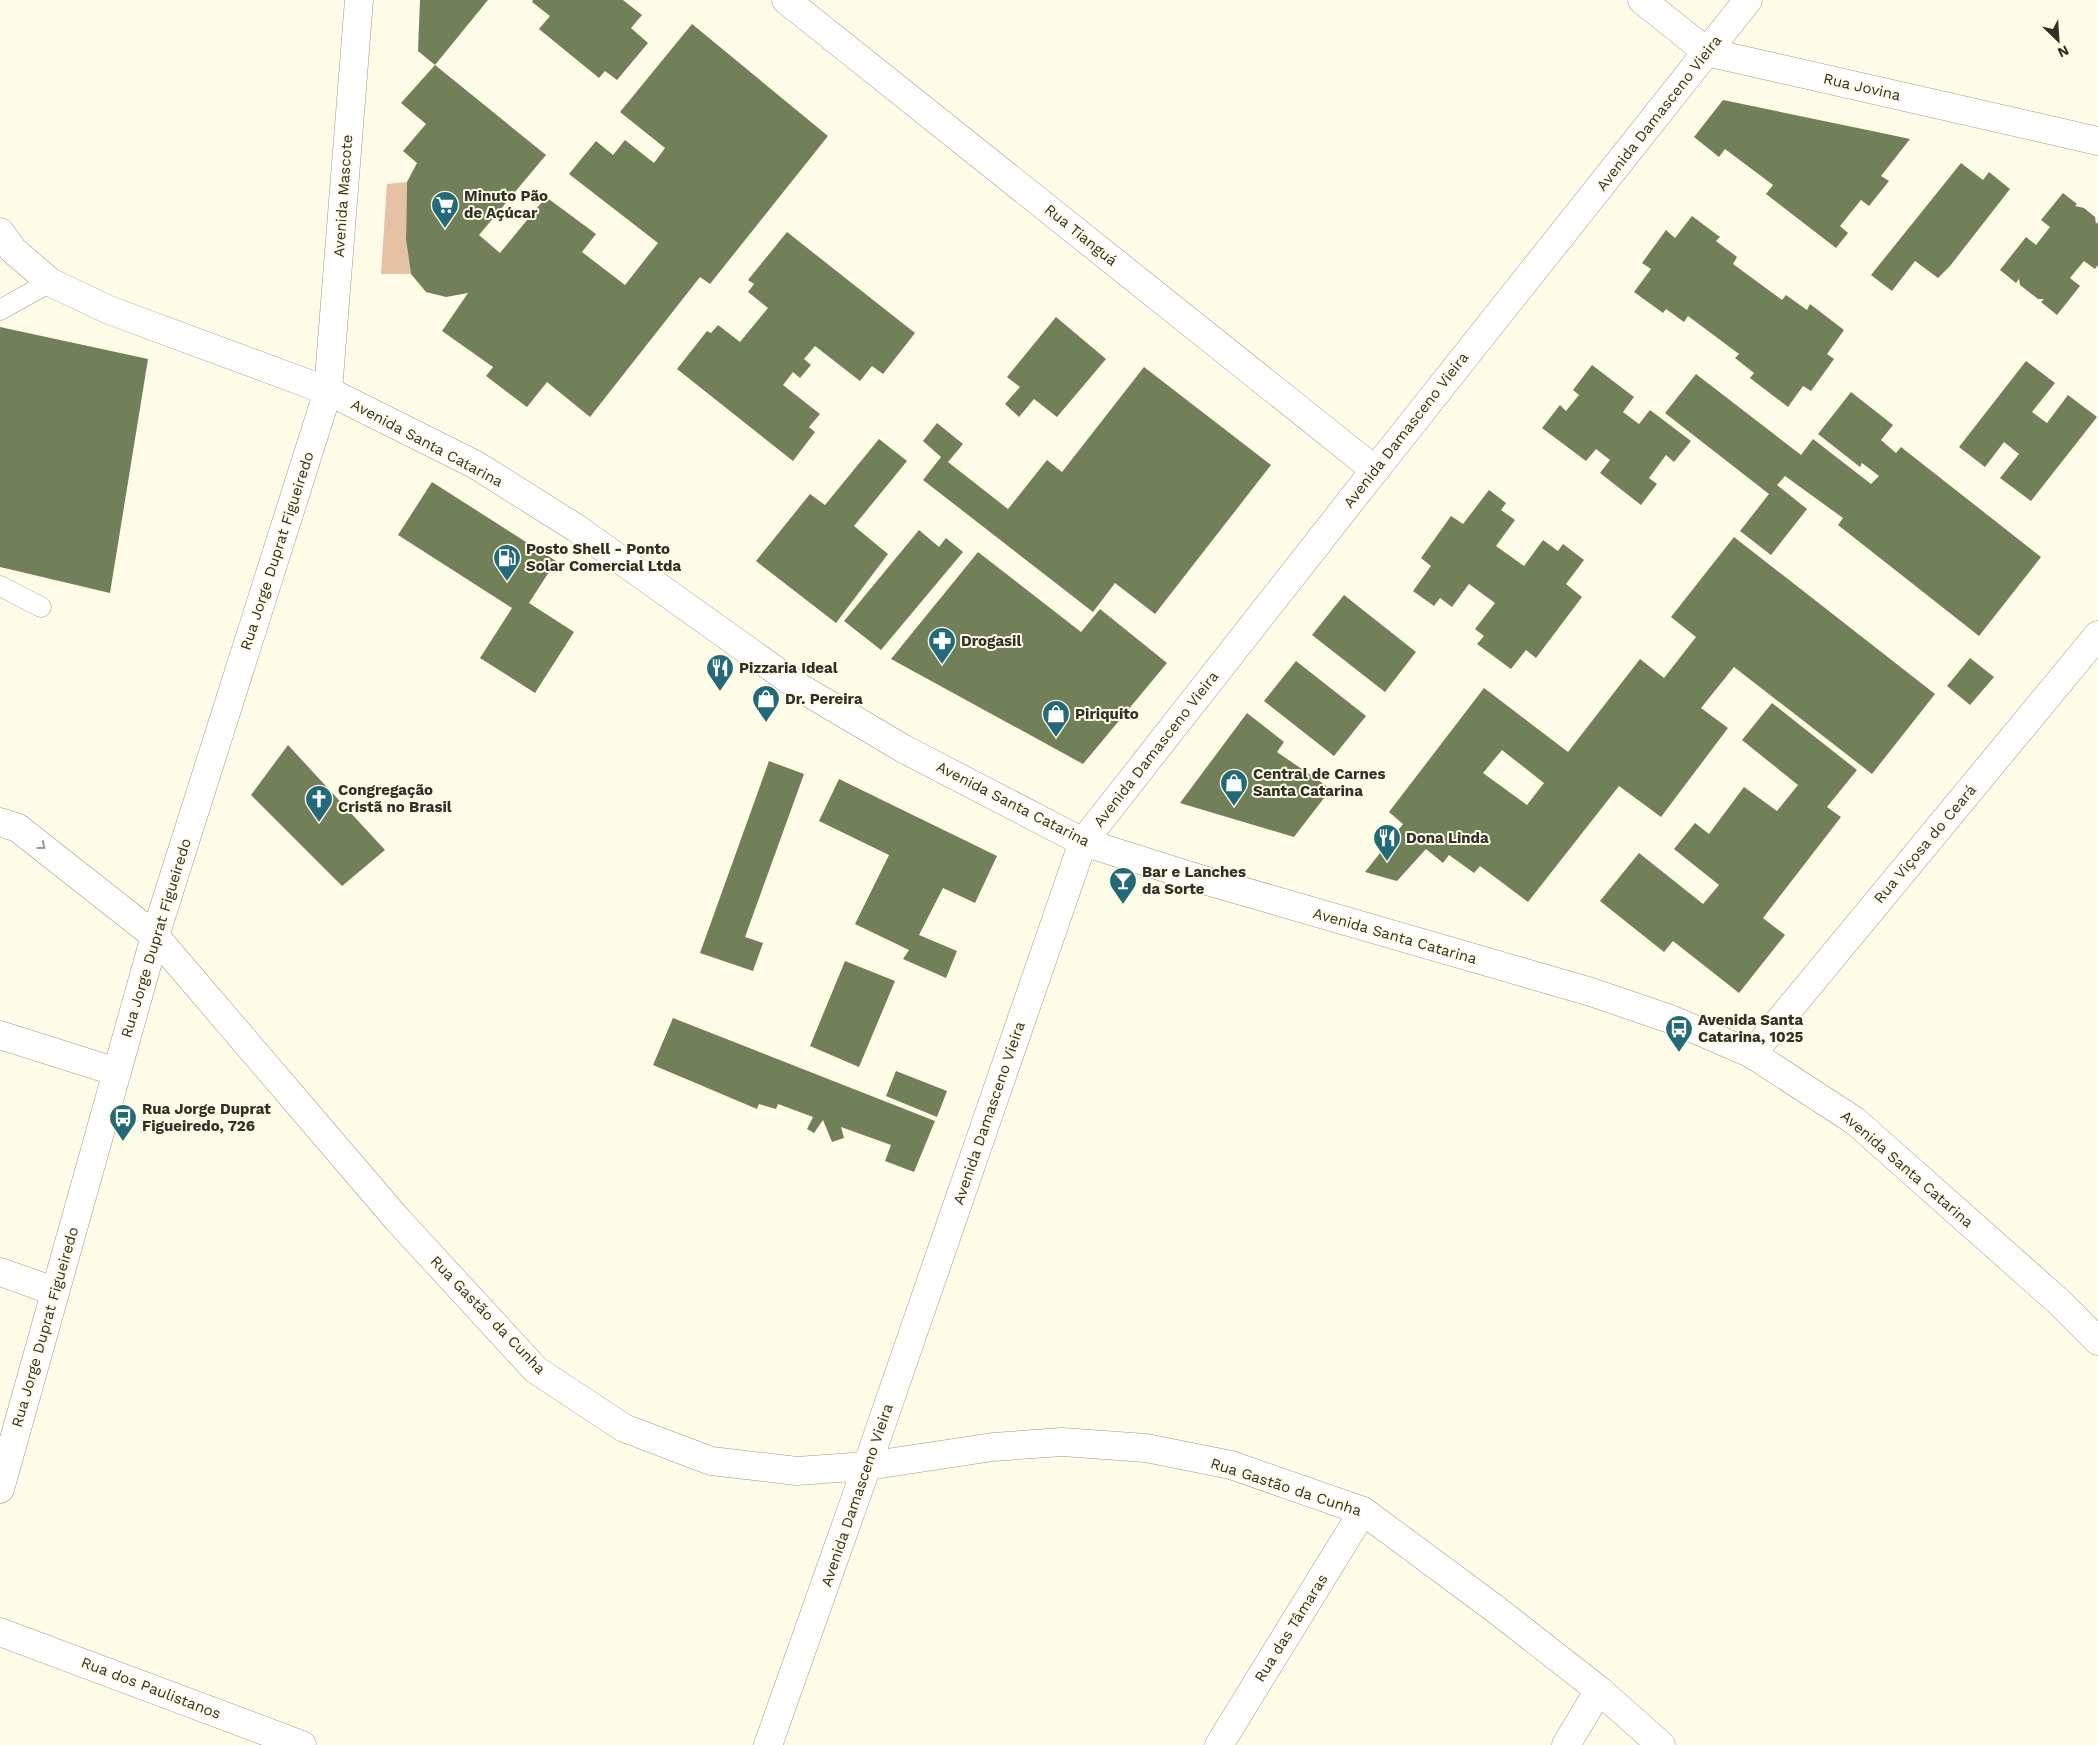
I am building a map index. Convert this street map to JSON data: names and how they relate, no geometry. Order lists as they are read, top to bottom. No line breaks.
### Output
{"streets":{"street":["Rua Jovina","Avenida Damasceno Vieira","Avenida Mascote","Rua Tianguá","Avenida Santa Catarina","Rua Jorge Duprat Figueiredo","Rua Viçosa do Ceará","Rua Gastão da Cunha","Rua das Tâmaras","Rua dos Paulistanos"]},"crossings":[["Rua Jovina","Avenida Damasceno Vieira"],["Avenida Damasceno Vieira","Rua Tianguá"],["Avenida Damasceno Vieira","Avenida Santa Catarina"],["Avenida Damasceno Vieira","Rua Gastão da Cunha"],["Avenida Mascote","Avenida Santa Catarina"],["Avenida Mascote","Rua Jorge Duprat Figueiredo"],["Avenida Santa Catarina","Rua Jorge Duprat Figueiredo"],["Avenida Santa Catarina","Rua Viçosa do Ceará"],["Rua Jorge Duprat Figueiredo","Rua Gastão da Cunha"],["Rua Gastão da Cunha","Rua das Tâmaras"]],"places":{"supermarket":["Minuto Pão de Açúcar"],"fuel station":["Posto Shell - Ponto Solar Comercial Ltda"],"pharmacy":["Drogasil"],"restaurant":["Pizzaria Ideal","Dona Linda"],"shop":["Dr. Pereira","Piriquito","Central de Carnes Santa Catarina"],"church":["Congregação Cristã no Brasil"],"bar":["Bar e Lanches da Sorte"],"bus stop":["Avenida Santa Catarina, 1025","Rua Jorge Duprat Figueiredo, 726"]},"north":"bottom right"}
